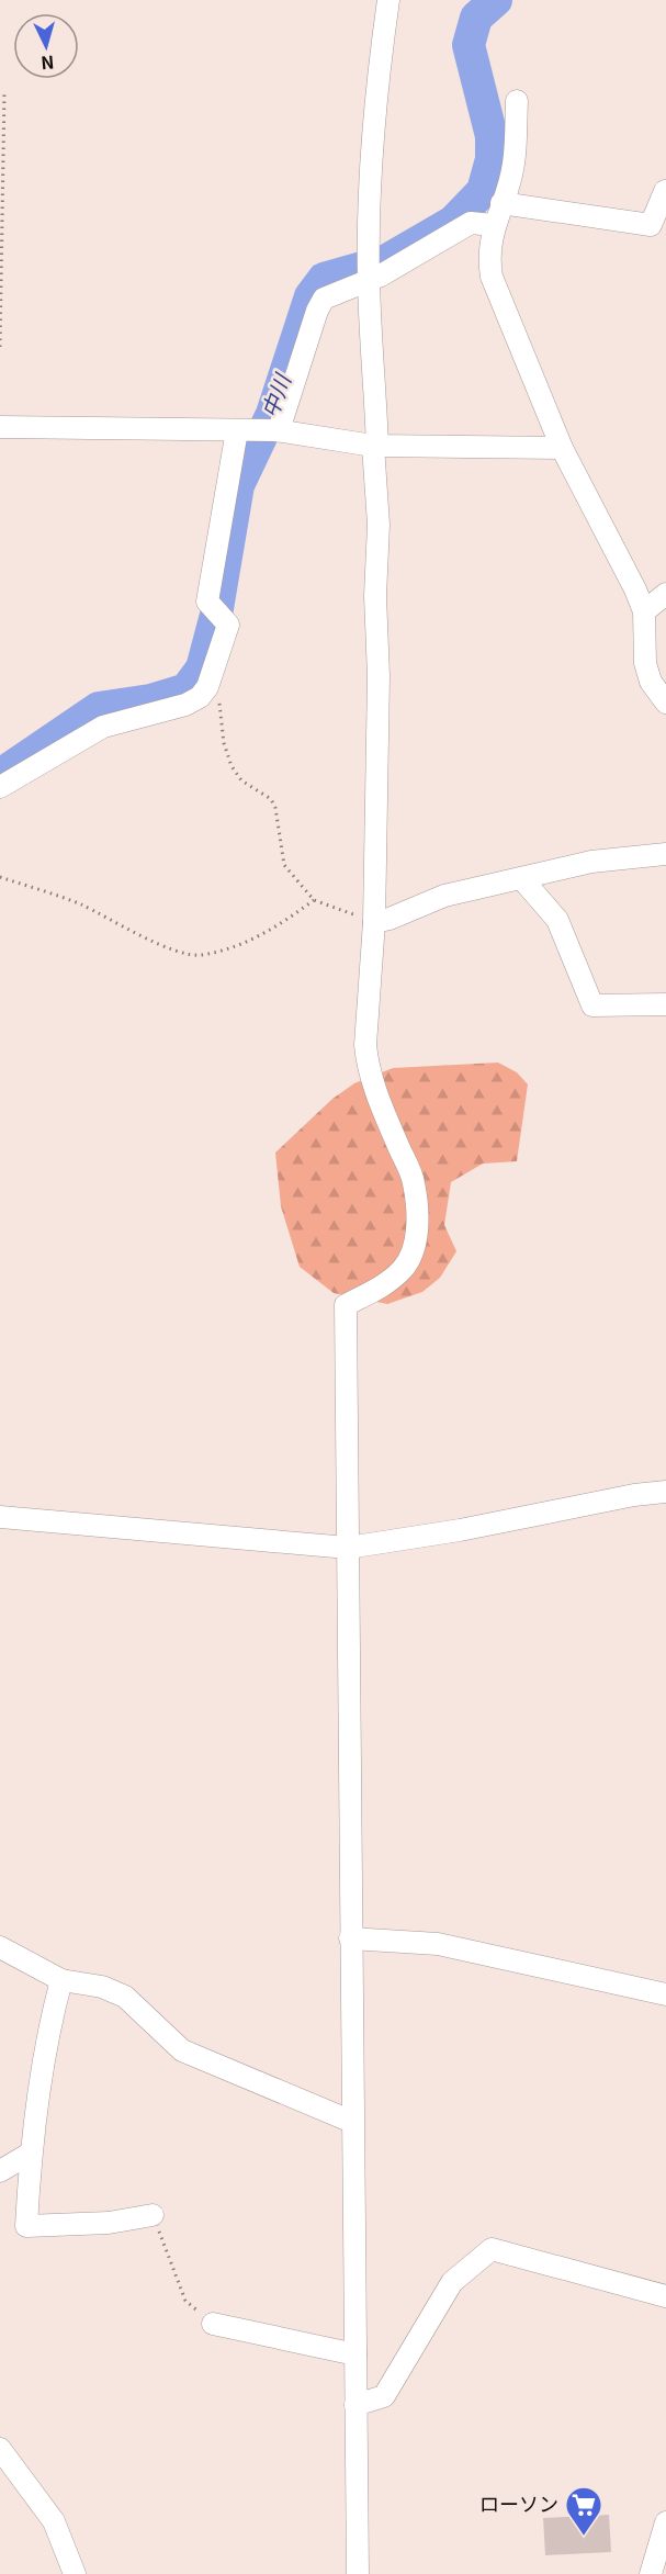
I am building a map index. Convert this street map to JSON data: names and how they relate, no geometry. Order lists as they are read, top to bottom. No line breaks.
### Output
{"water":["中川"],"places":{"supermarket":["ローソン"]},"north":"bottom"}
